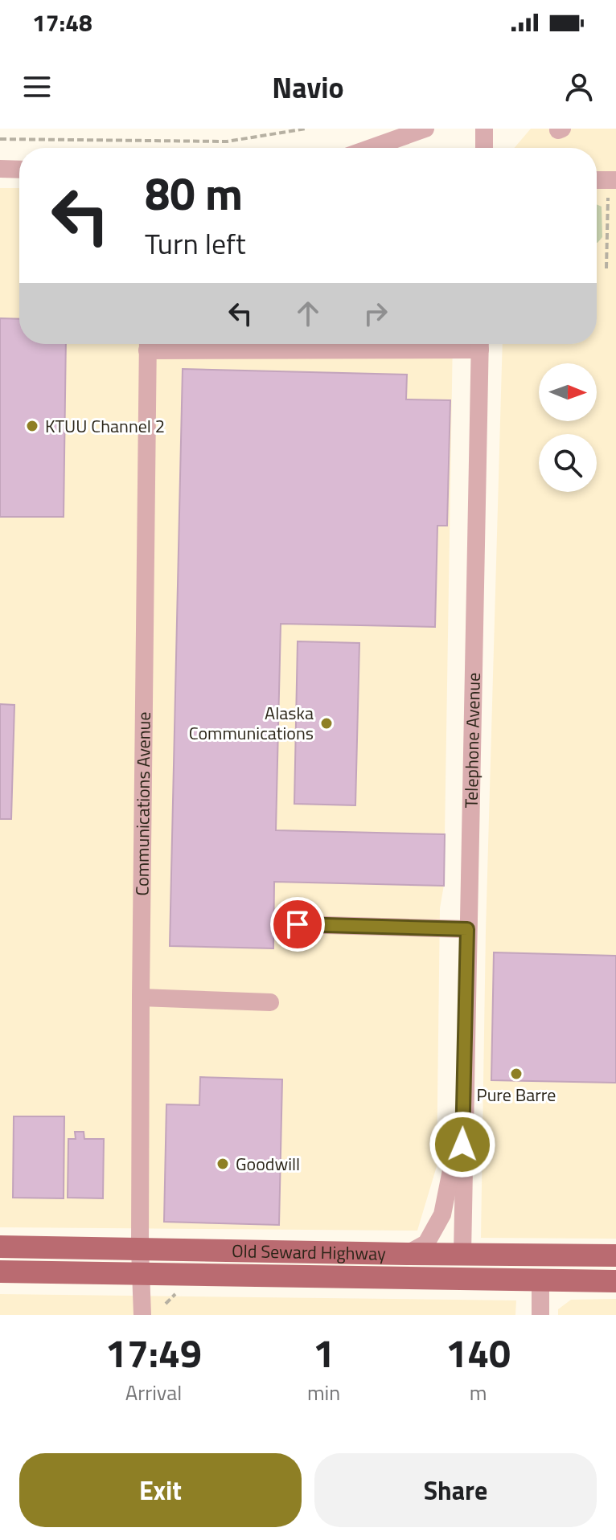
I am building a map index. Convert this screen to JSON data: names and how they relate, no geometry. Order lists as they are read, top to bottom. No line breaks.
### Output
{"streets":{"main road":["Old Seward Highway"],"street":["Telephone Avenue","Communications Avenue"]},"crossings":[["Telephone Avenue","Old Seward Highway"],["Communications Avenue","Old Seward Highway"]],"places":["KTUU Channel 2","Alaska Communications","Pure Barre","Goodwill"],"north":"right","page":{"status":"17:48","header":"Navio","turn":["80 m","Turn left"],"eta":["17:49","Arrival","1","min","140","m"],"buttons":["Exit","Share"]}}
